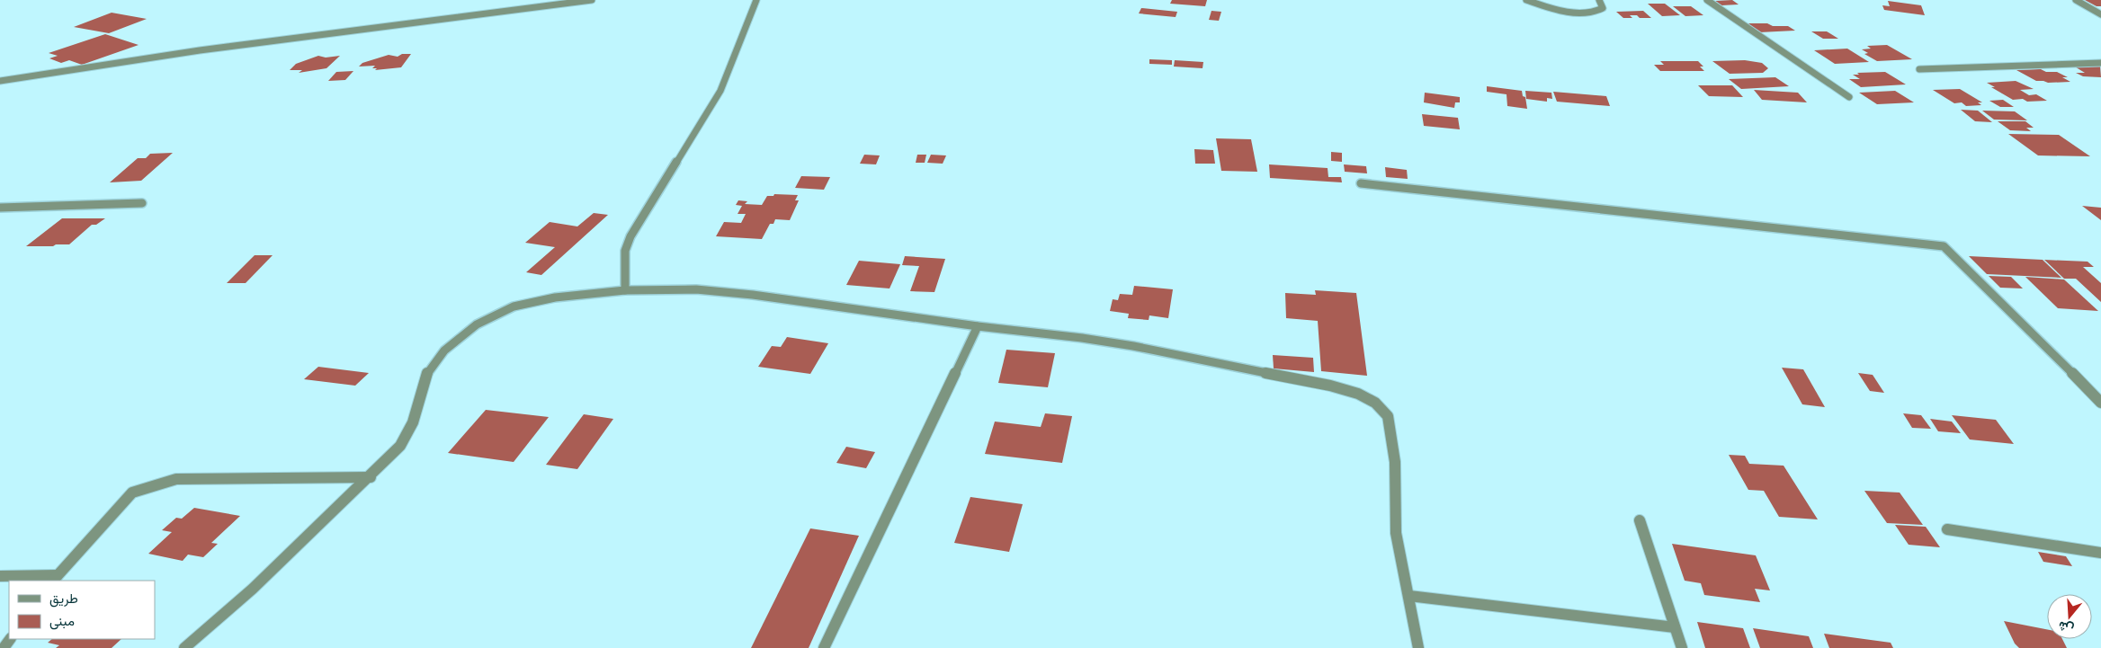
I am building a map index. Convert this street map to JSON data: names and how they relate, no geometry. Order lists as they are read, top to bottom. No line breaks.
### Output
{"legend":["طريق","مبنى"],"north":"bottom"}
